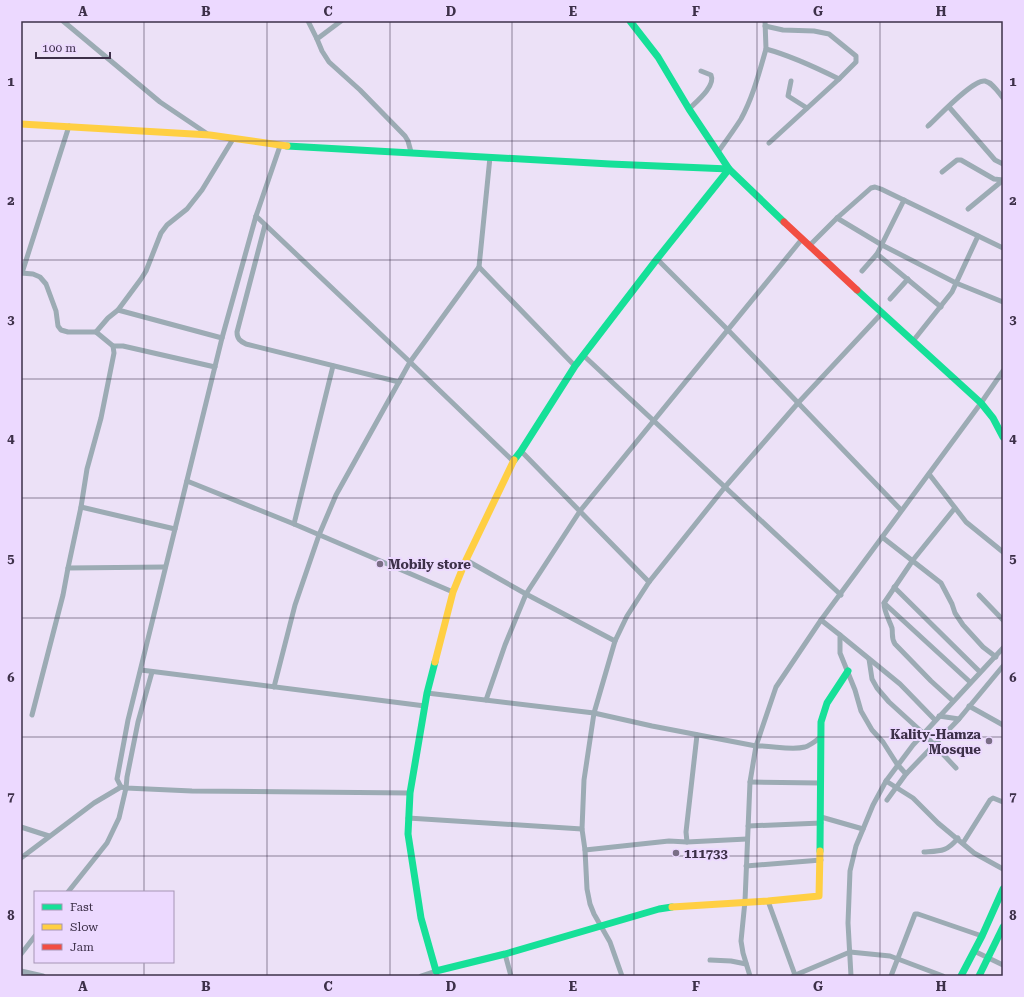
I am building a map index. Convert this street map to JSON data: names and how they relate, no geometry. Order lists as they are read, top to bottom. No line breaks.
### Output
{"places":["Mobily store","Kality-Hamza Mosque","111733"],"legend":["Fast","Slow","Jam"],"scale_bar":"100 m","grid":{"columns":["A","B","C","D","E","F","G","H"],"rows":["1","2","3","4","5","6","7","8"]}}
